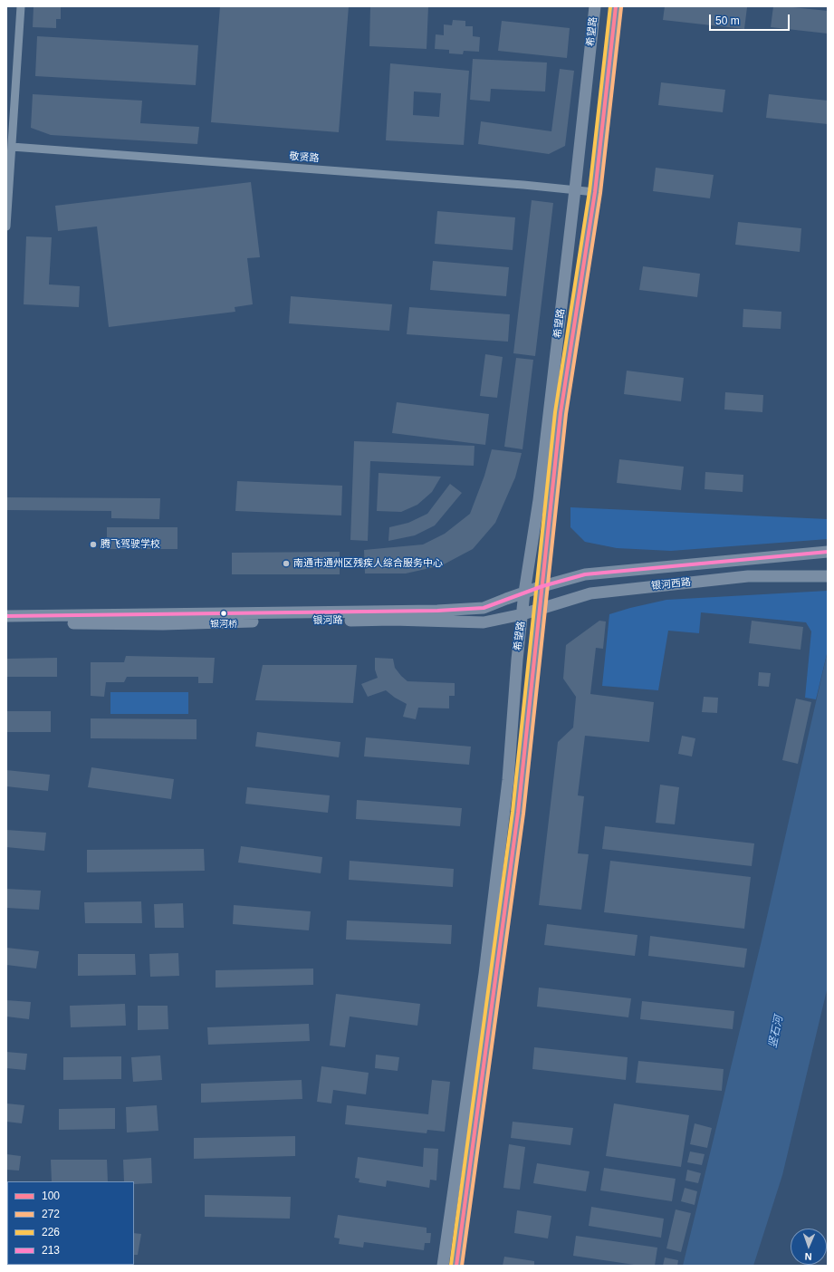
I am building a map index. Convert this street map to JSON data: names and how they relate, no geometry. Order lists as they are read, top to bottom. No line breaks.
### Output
{"streets":{"main road":["希望路","银河西路","银河路"],"street":["敬贤路"]},"crossings":[["希望路","敬贤路"],["希望路","银河西路"],["希望路","银河路"],["银河西路","银河路"]],"water":["竖石河"],"places":["腾飞驾驶学校","南通市通州区残疾人综合服务中心","银河桥"],"lines":["transit line 100","transit line 226","transit line 272","transit line 213"],"legend":["100","272","226","213"],"scale_bar":"50 m","north":"bottom"}
